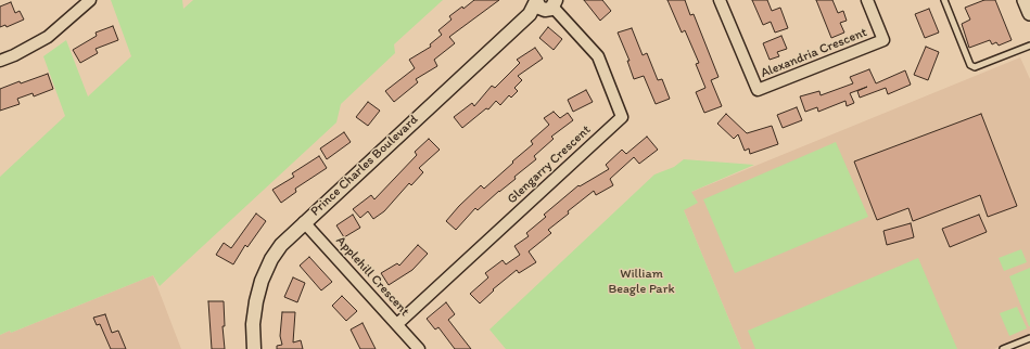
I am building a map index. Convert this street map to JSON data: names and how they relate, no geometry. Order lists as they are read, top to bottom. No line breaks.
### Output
{"streets":{"street":["Alexandria Crescent","Glengarry Crescent","Prince Charles Boulevard","Applehill Crescent"]},"crossings":[["Glengarry Crescent","Prince Charles Boulevard"],["Glengarry Crescent","Applehill Crescent"],["Prince Charles Boulevard","Applehill Crescent"]],"parks":["William Beagle Park"]}
